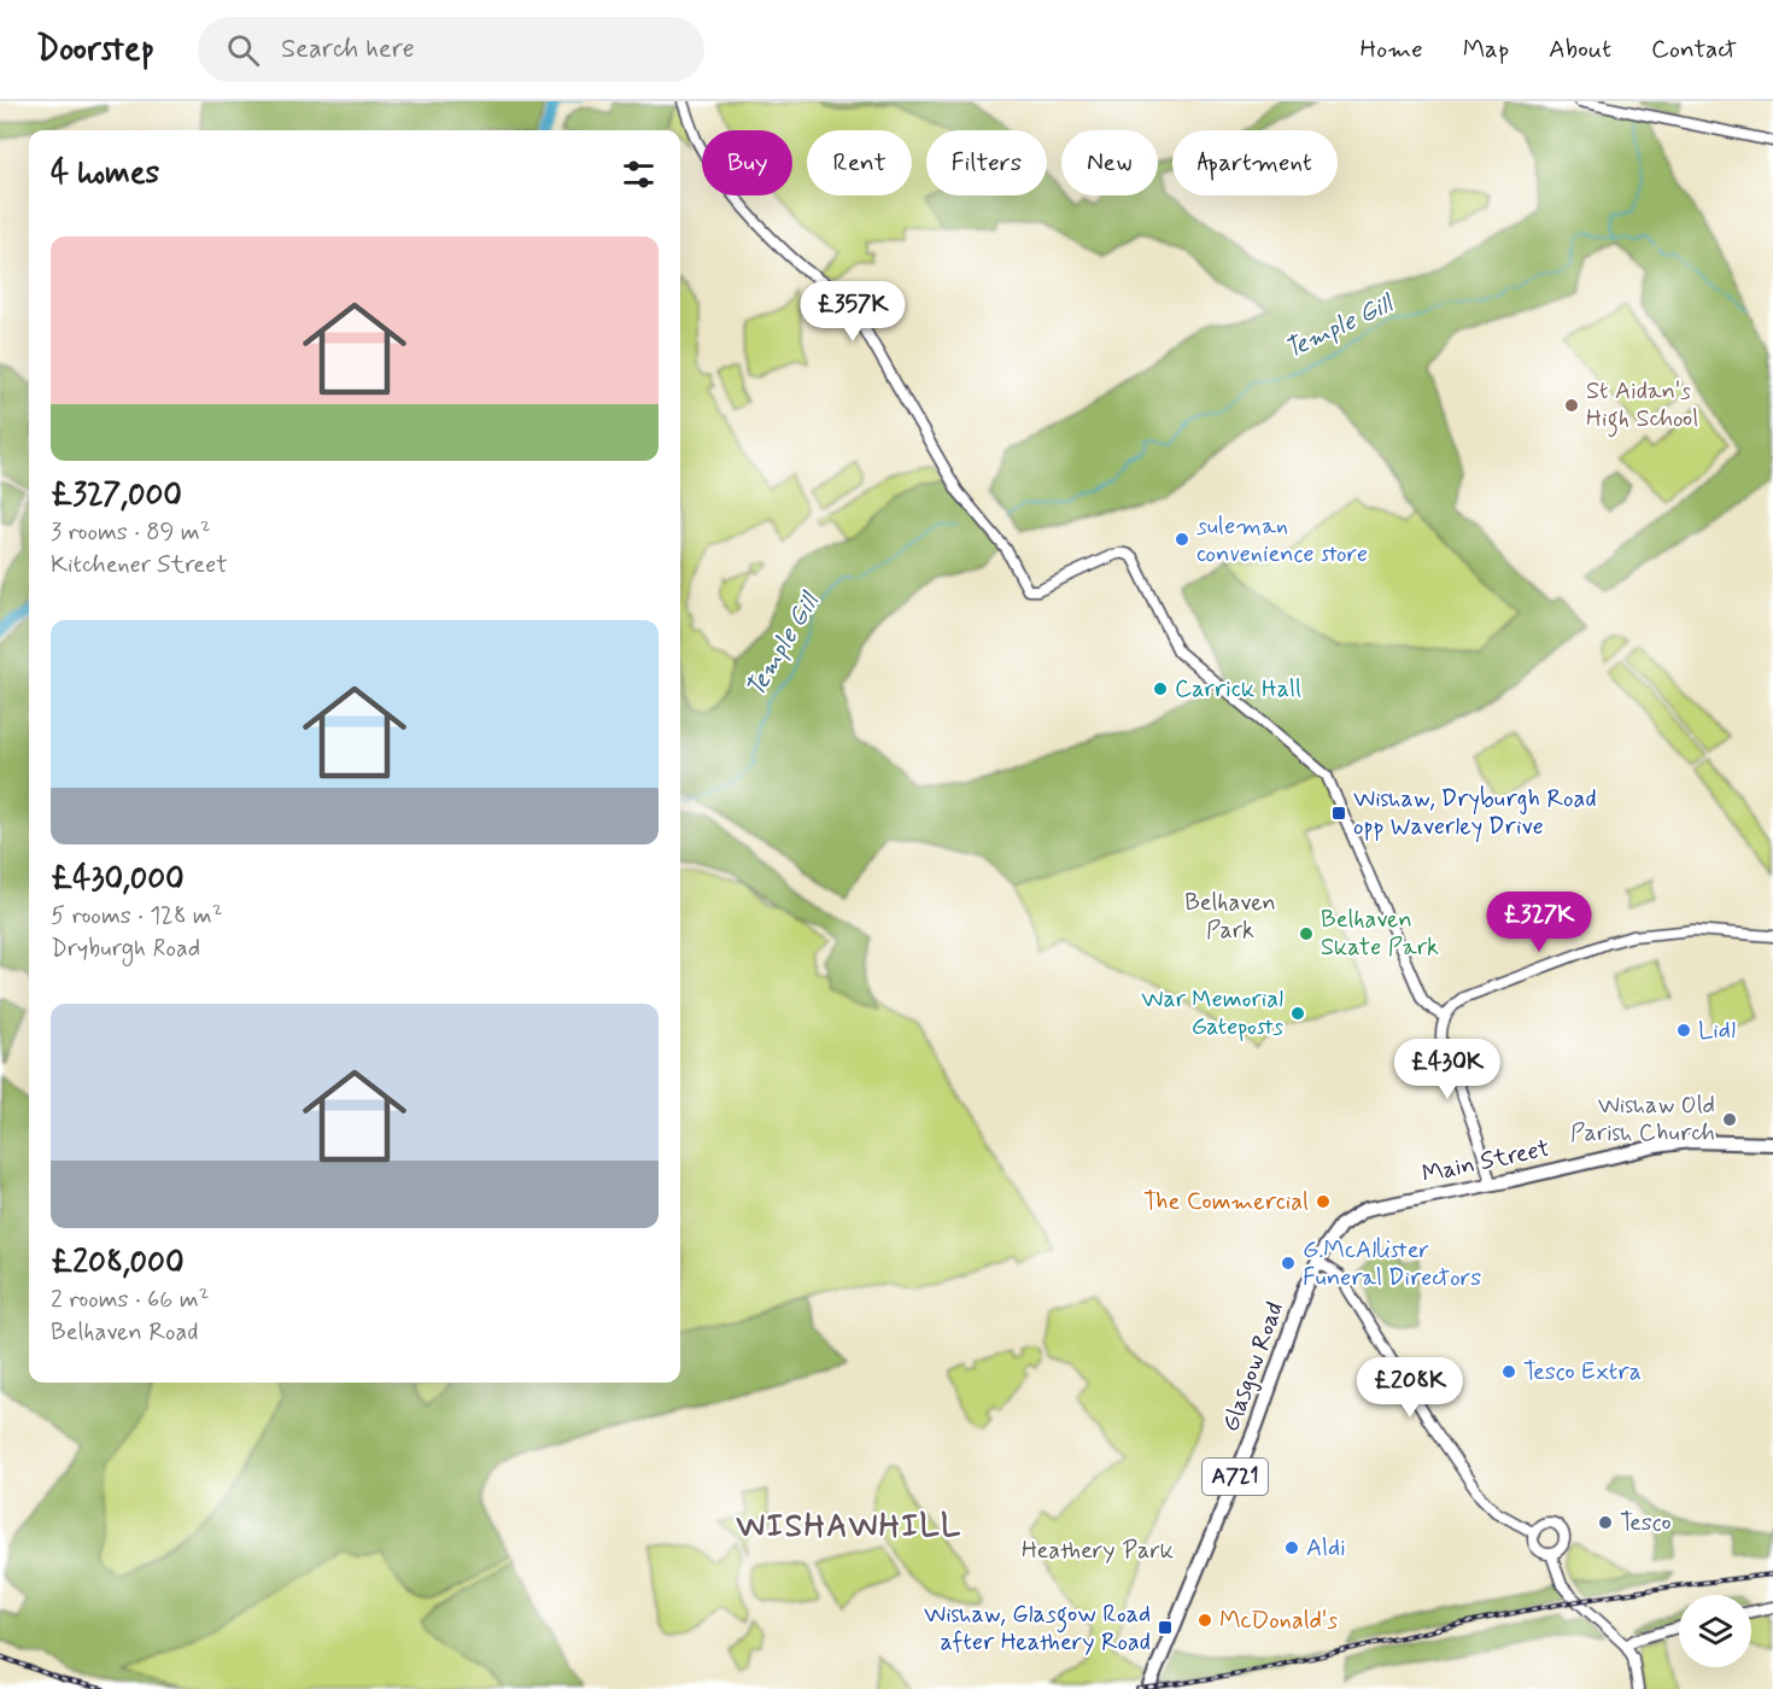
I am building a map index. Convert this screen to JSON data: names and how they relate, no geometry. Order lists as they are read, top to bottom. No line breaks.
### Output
{"streets":{"main road":["Main Street","Glasgow Road","A721"]},"crossings":[["Main Street","Glasgow Road"]],"districts":["WISHAWHILL"],"water":["Temple Gill"],"parks":["Belhaven Park","Heathery Park"],"places":{"other":["St Aidan's High School","suleman convenience store","Carrick Hall","Belhaven Skate Park","War Memorial Gateposts","Lidl","Wishaw Old Parish Church","The Commercial","G.McAllister Funeral Directors","Tesco Extra","Tesco","Aldi","McDonald's"],"transit":["Wishaw, Dryburgh Road opp Waverley Drive","Wishaw, Glasgow Road after Heathery Road"]},"page":{"header":"Doorstep","search":"Search here","nav":["Home","Map","About","Contact"],"chip":["Buy","Rent","Filters","New","Apartment"],"heading":"4 homes","list":[{"name":"£327,000","note":"3 rooms · 89 m² · Kitchener Street"},{"name":"£430,000","note":"5 rooms · 128 m² · Dryburgh Road"},{"name":"£208,000","note":"2 rooms · 66 m² · Belhaven Road"}],"price":["£357K","£327K","£430K","£208K"]}}
